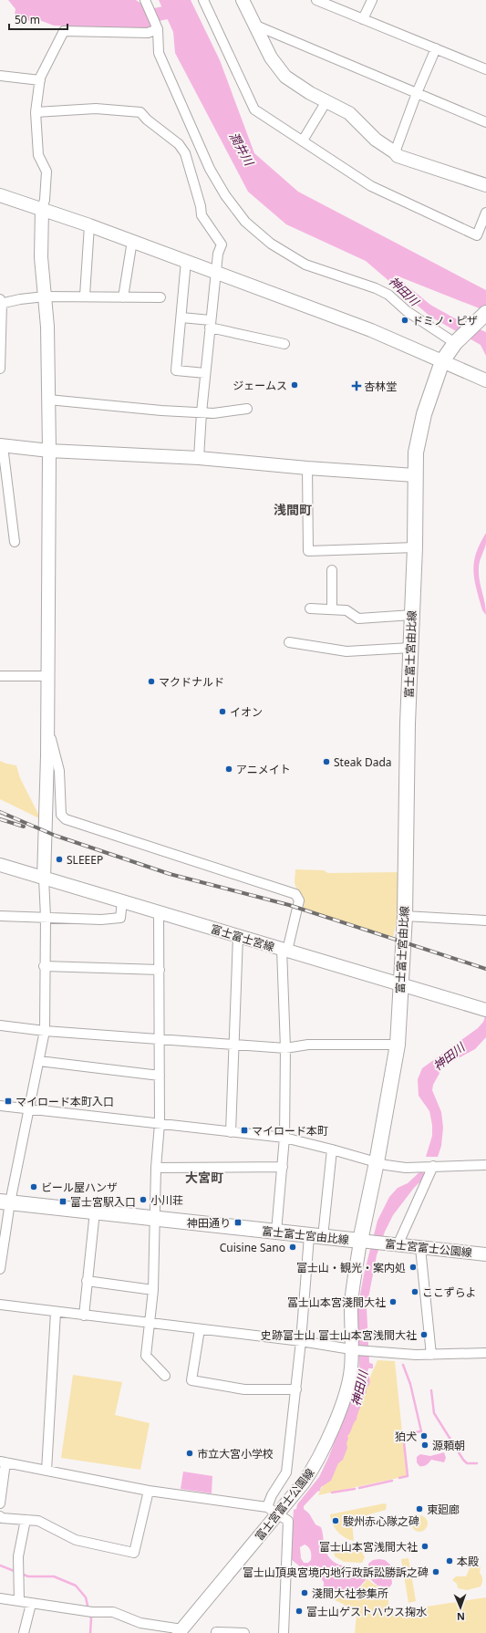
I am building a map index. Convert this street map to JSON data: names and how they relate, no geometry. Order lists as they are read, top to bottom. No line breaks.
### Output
{"streets":{"main road":["富士富士宮由比線"],"street":["富士富士宮線","富士宮富士公園線"]},"crossings":[["富士富士宮由比線","富士富士宮線"],["富士富士宮由比線","富士宮富士公園線"]],"districts":["浅間町","大宮町"],"water":["潤井川","神田川"],"places":{"other":["ドミノ・ピザ","ジェームス","マクドナルド","イオン","Steak Dada","アニメイト","SLEEEP","ビール屋ハンザ","小川荘","Cuisine Sano","富士山・観光・案内処","ここずらよ","冨士山本宮淺間大社","史跡富士山 富士山本宮浅間大社","狛犬","源頼朝","市立大宮小学校","東廻廊","駿州赤心隊之碑","富士山本宮浅間大社","本殿","富士山頂奥宮境内地行政訴訟勝訴之碑","淺間大社参集所","富士山ゲストハウス掬水"],"health":["杏林堂"],"transit":["マイロード本町入口","マイロード本町","富士宮駅入口","神田通り"]},"scale_bar":"50 m","north":"bottom"}
